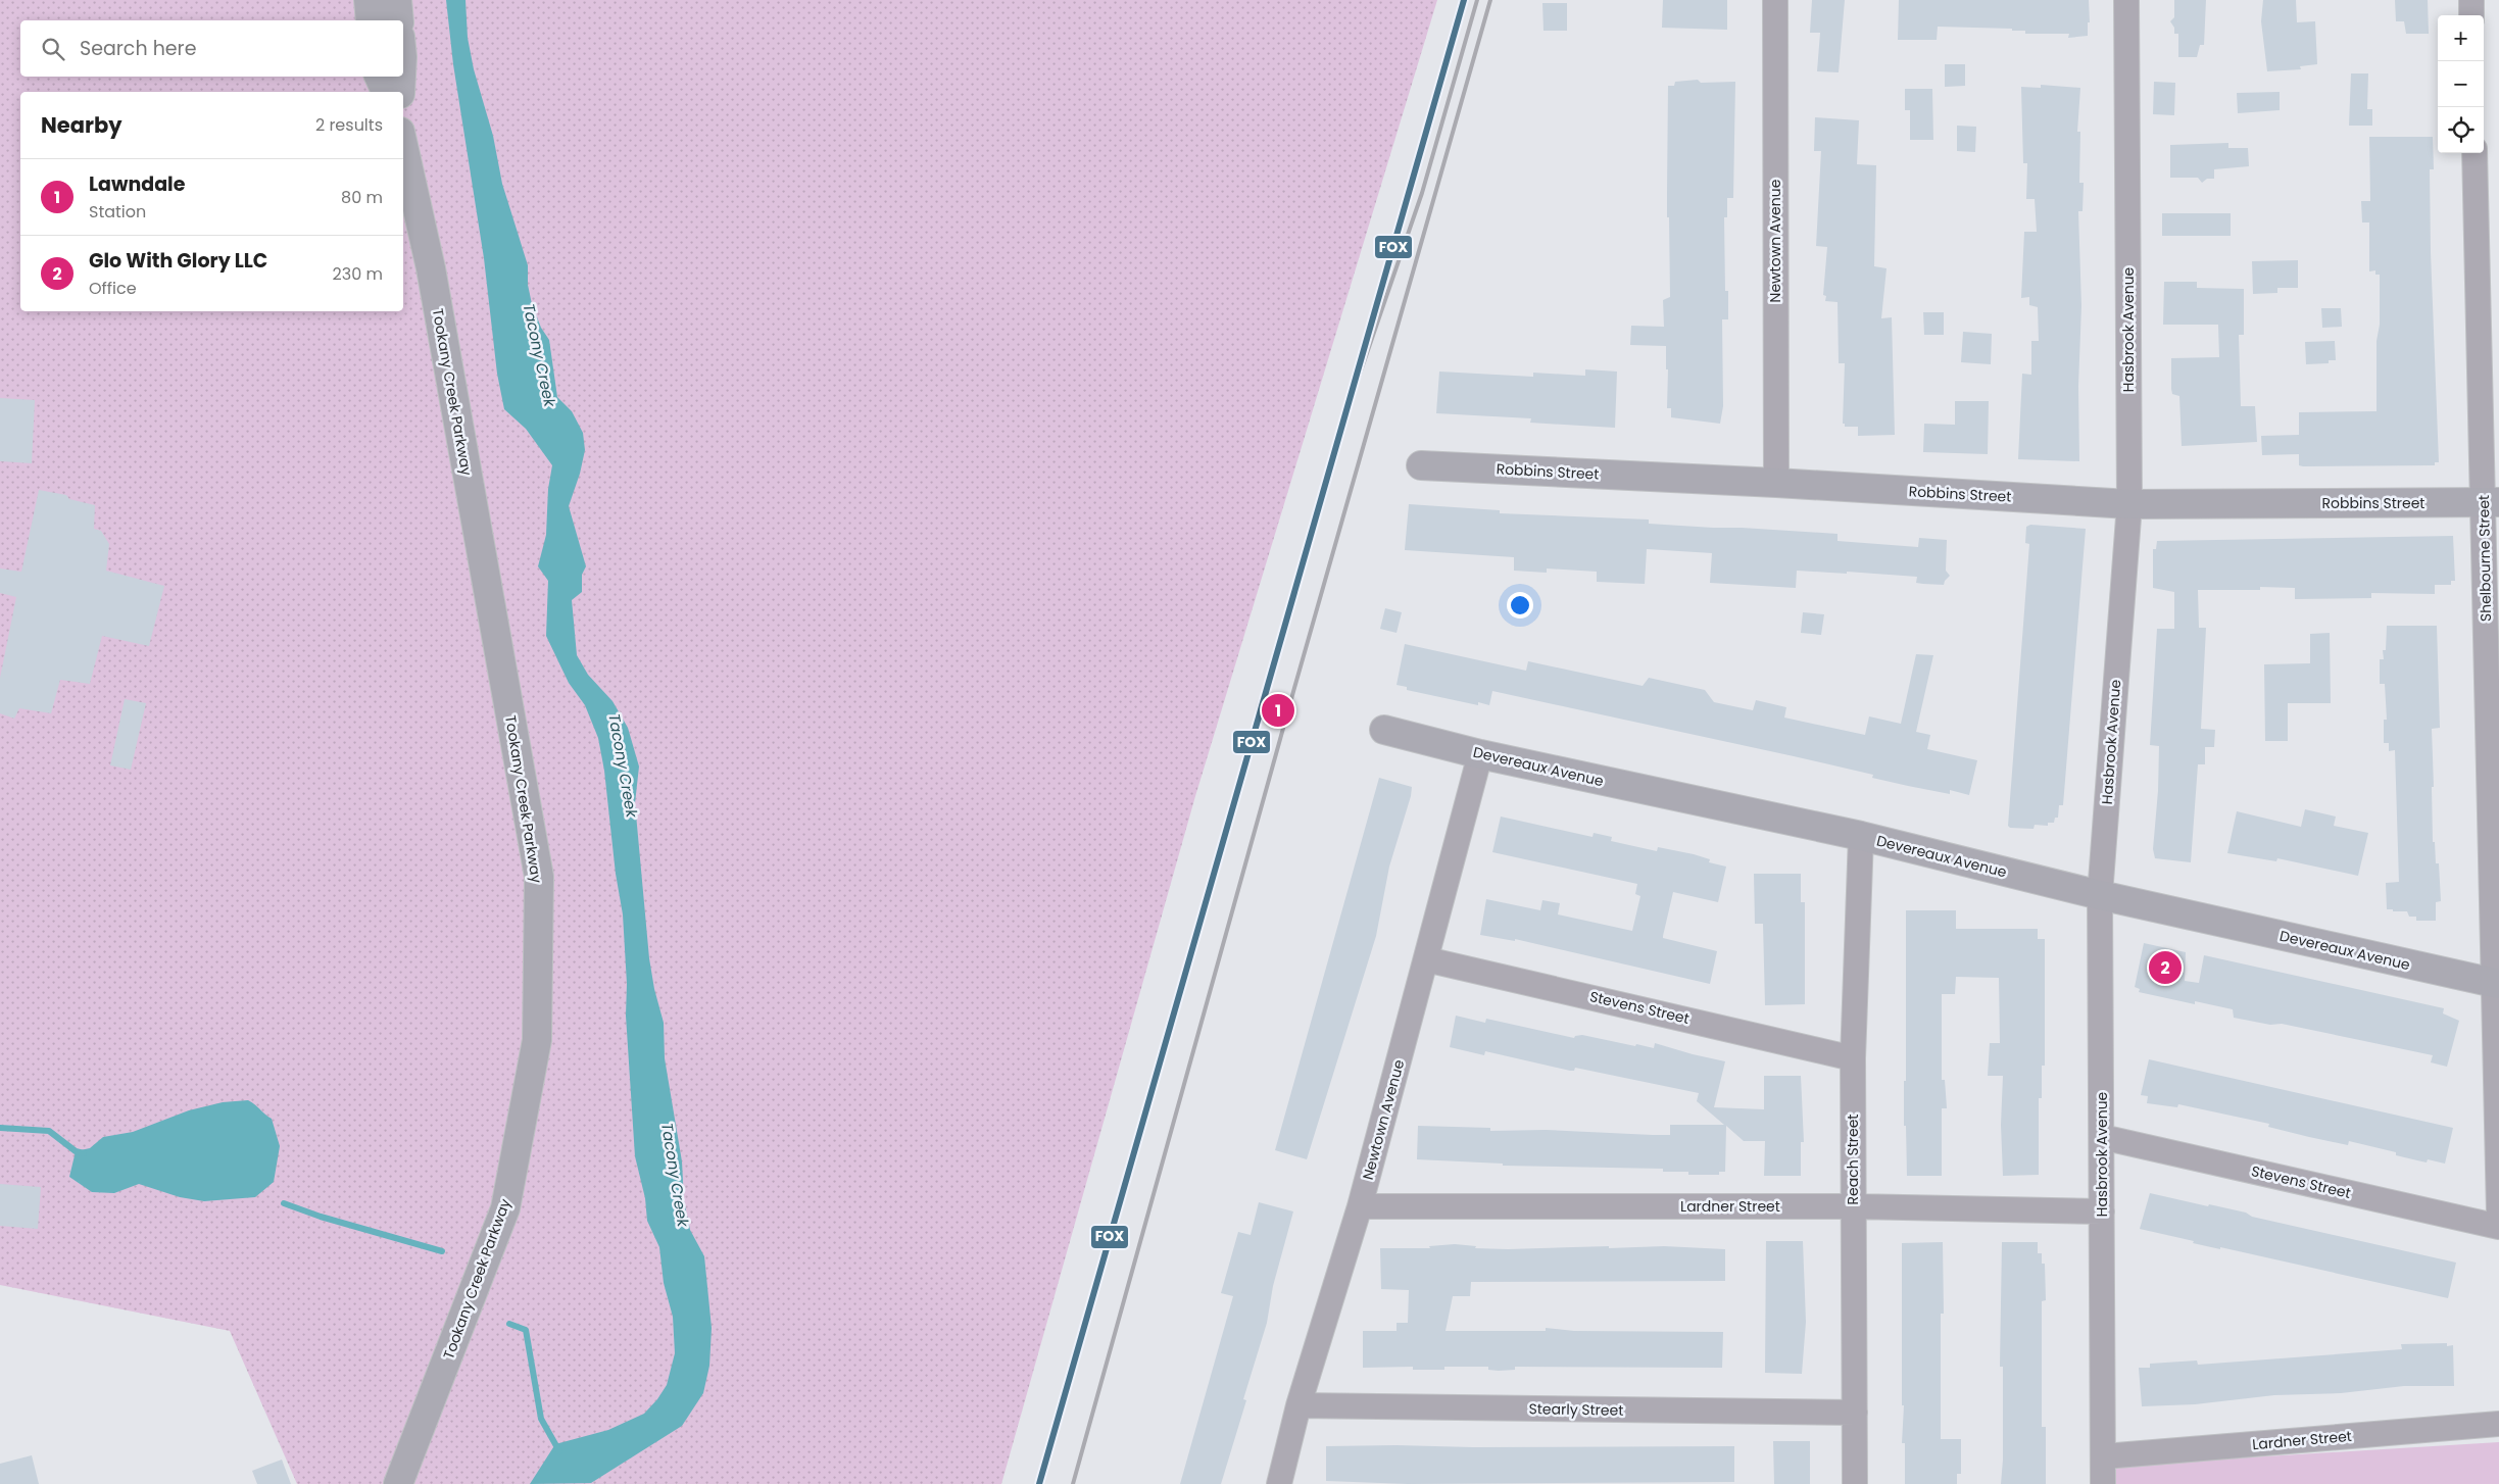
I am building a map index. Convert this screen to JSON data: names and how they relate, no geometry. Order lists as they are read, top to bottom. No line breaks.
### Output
{"streets":{"street":["Newtown Avenue","Hasbrook Avenue","Tookany Creek Parkway","Robbins Street","Shelbourne Street","Devereaux Avenue","Stevens Street","Reach Street","Lardner Street","Stearly Street"]},"crossings":[["Newtown Avenue","Robbins Street"],["Newtown Avenue","Devereaux Avenue"],["Newtown Avenue","Stevens Street"],["Newtown Avenue","Lardner Street"],["Newtown Avenue","Stearly Street"],["Hasbrook Avenue","Robbins Street"],["Hasbrook Avenue","Devereaux Avenue"],["Hasbrook Avenue","Stevens Street"],["Hasbrook Avenue","Lardner Street"],["Robbins Street","Shelbourne Street"],["Shelbourne Street","Devereaux Avenue"],["Devereaux Avenue","Reach Street"],["Stevens Street","Reach Street"],["Reach Street","Lardner Street"],["Reach Street","Stearly Street"]],"water":["Tacony Creek"],"lines":["transit line FOX"],"page":{"map_buttons":["+","−"],"search":"Search here","heading":["Nearby","2 results"],"list":[{"mark":"1","name":"Lawndale","note":"Station","value":"80 m"},{"mark":"2","name":"Glo With Glory LLC","note":"Office","value":"230 m"}],"pins":["1","2"]}}
